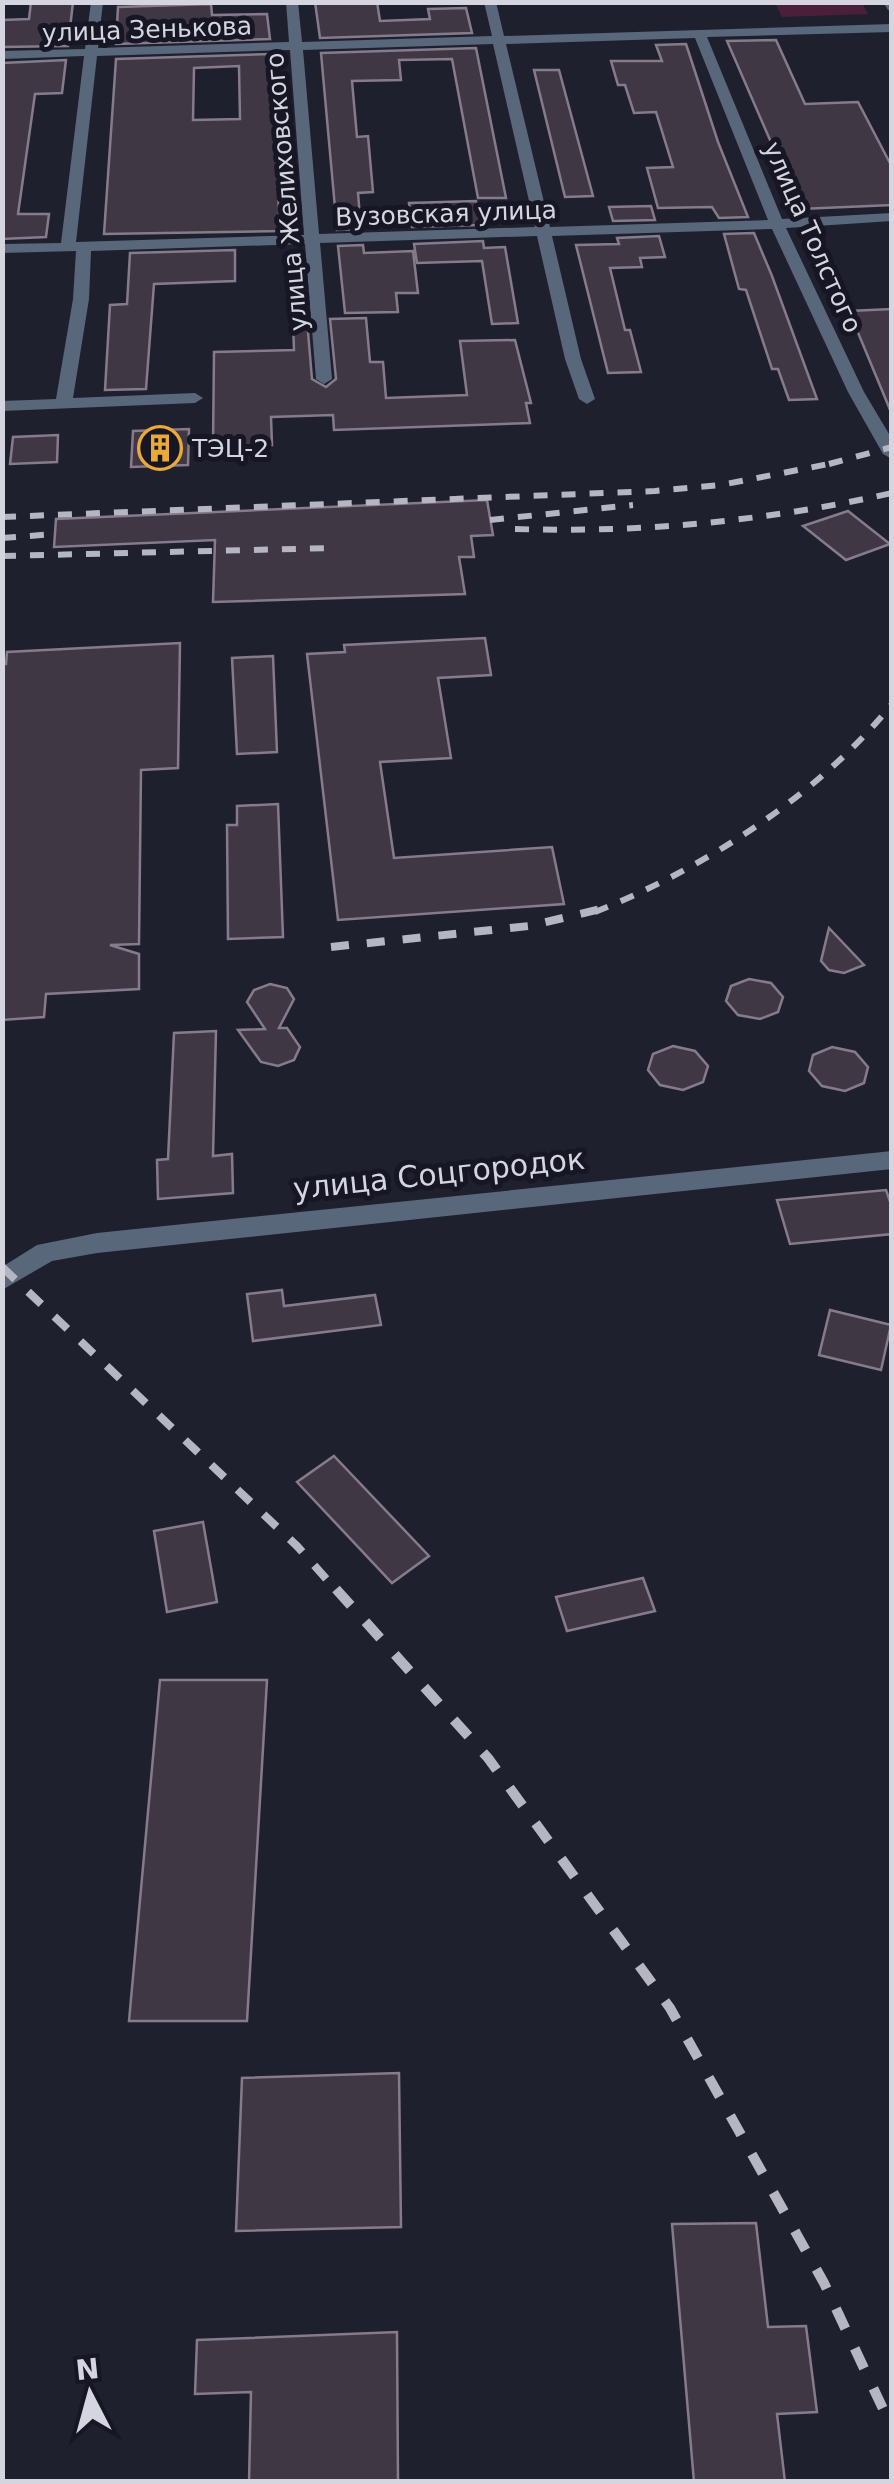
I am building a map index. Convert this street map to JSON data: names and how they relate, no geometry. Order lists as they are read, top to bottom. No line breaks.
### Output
{"streets":{"street":["улица Зенькова","улица Желиховского","Вузовская улица","улица Толстого","улица Соцгородок"]},"crossings":[["улица Зенькова","улица Желиховского"],["улица Зенькова","улица Толстого"],["улица Желиховского","Вузовская улица"],["Вузовская улица","улица Толстого"]],"places":{"building":["ТЭЦ-2"]},"north":"top"}
